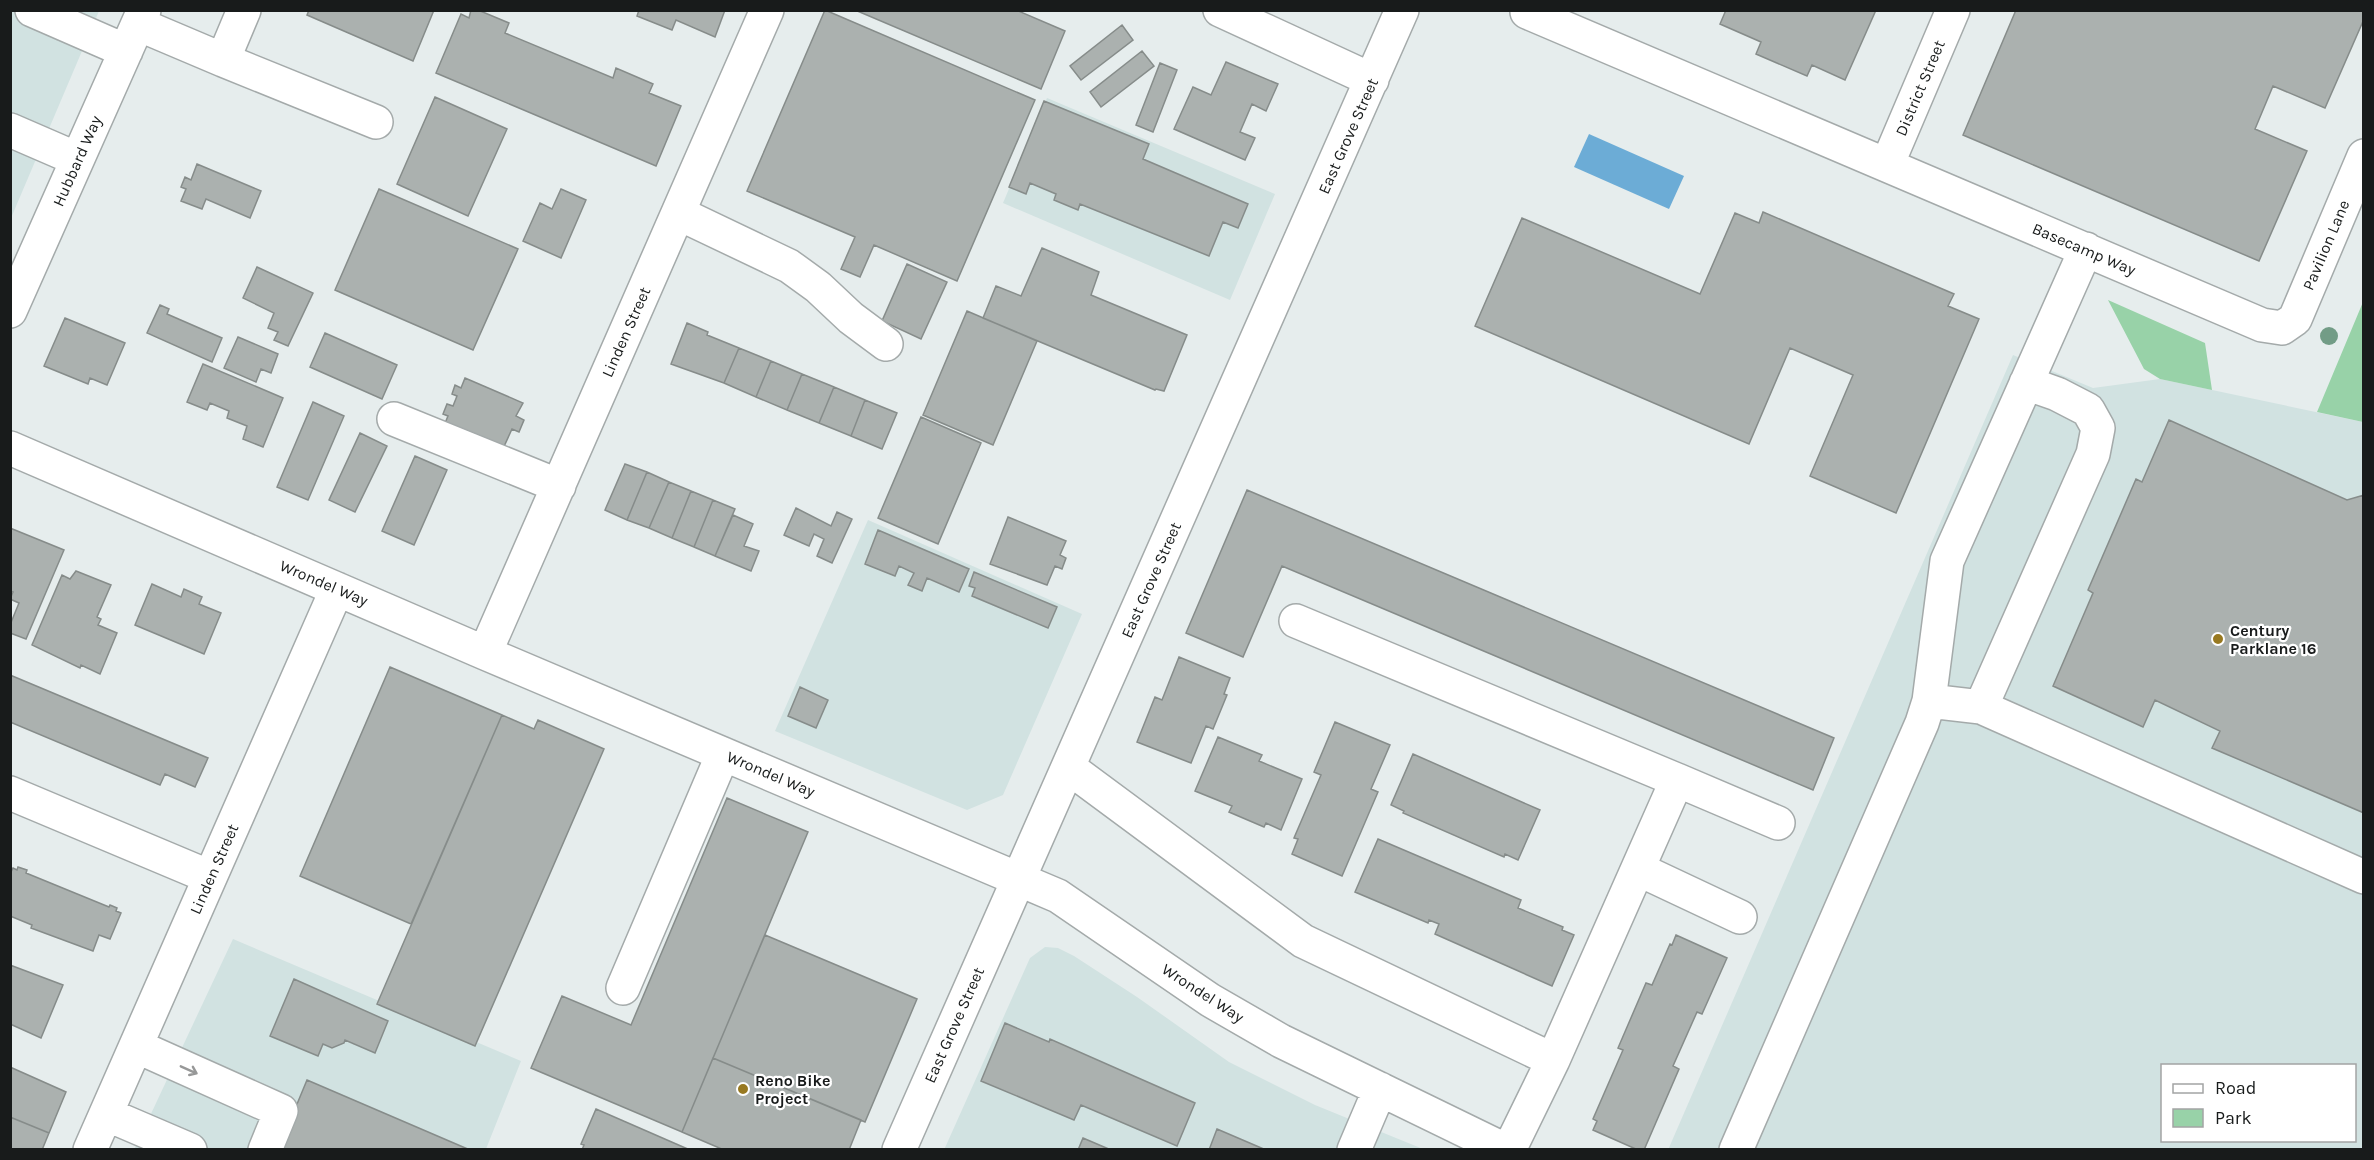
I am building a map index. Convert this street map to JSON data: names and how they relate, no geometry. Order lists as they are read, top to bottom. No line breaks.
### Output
{"streets":{"street":["District Street","East Grove Street","Hubbard Way","Pavilion Lane","Basecamp Way","Linden Street","Wrondel Way"]},"crossings":[["District Street","Basecamp Way"],["East Grove Street","Wrondel Way"],["Pavilion Lane","Basecamp Way"],["Linden Street","Wrondel Way"]],"places":["Century Parklane 16","Reno Bike Project"],"legend":["Road","Park"]}
